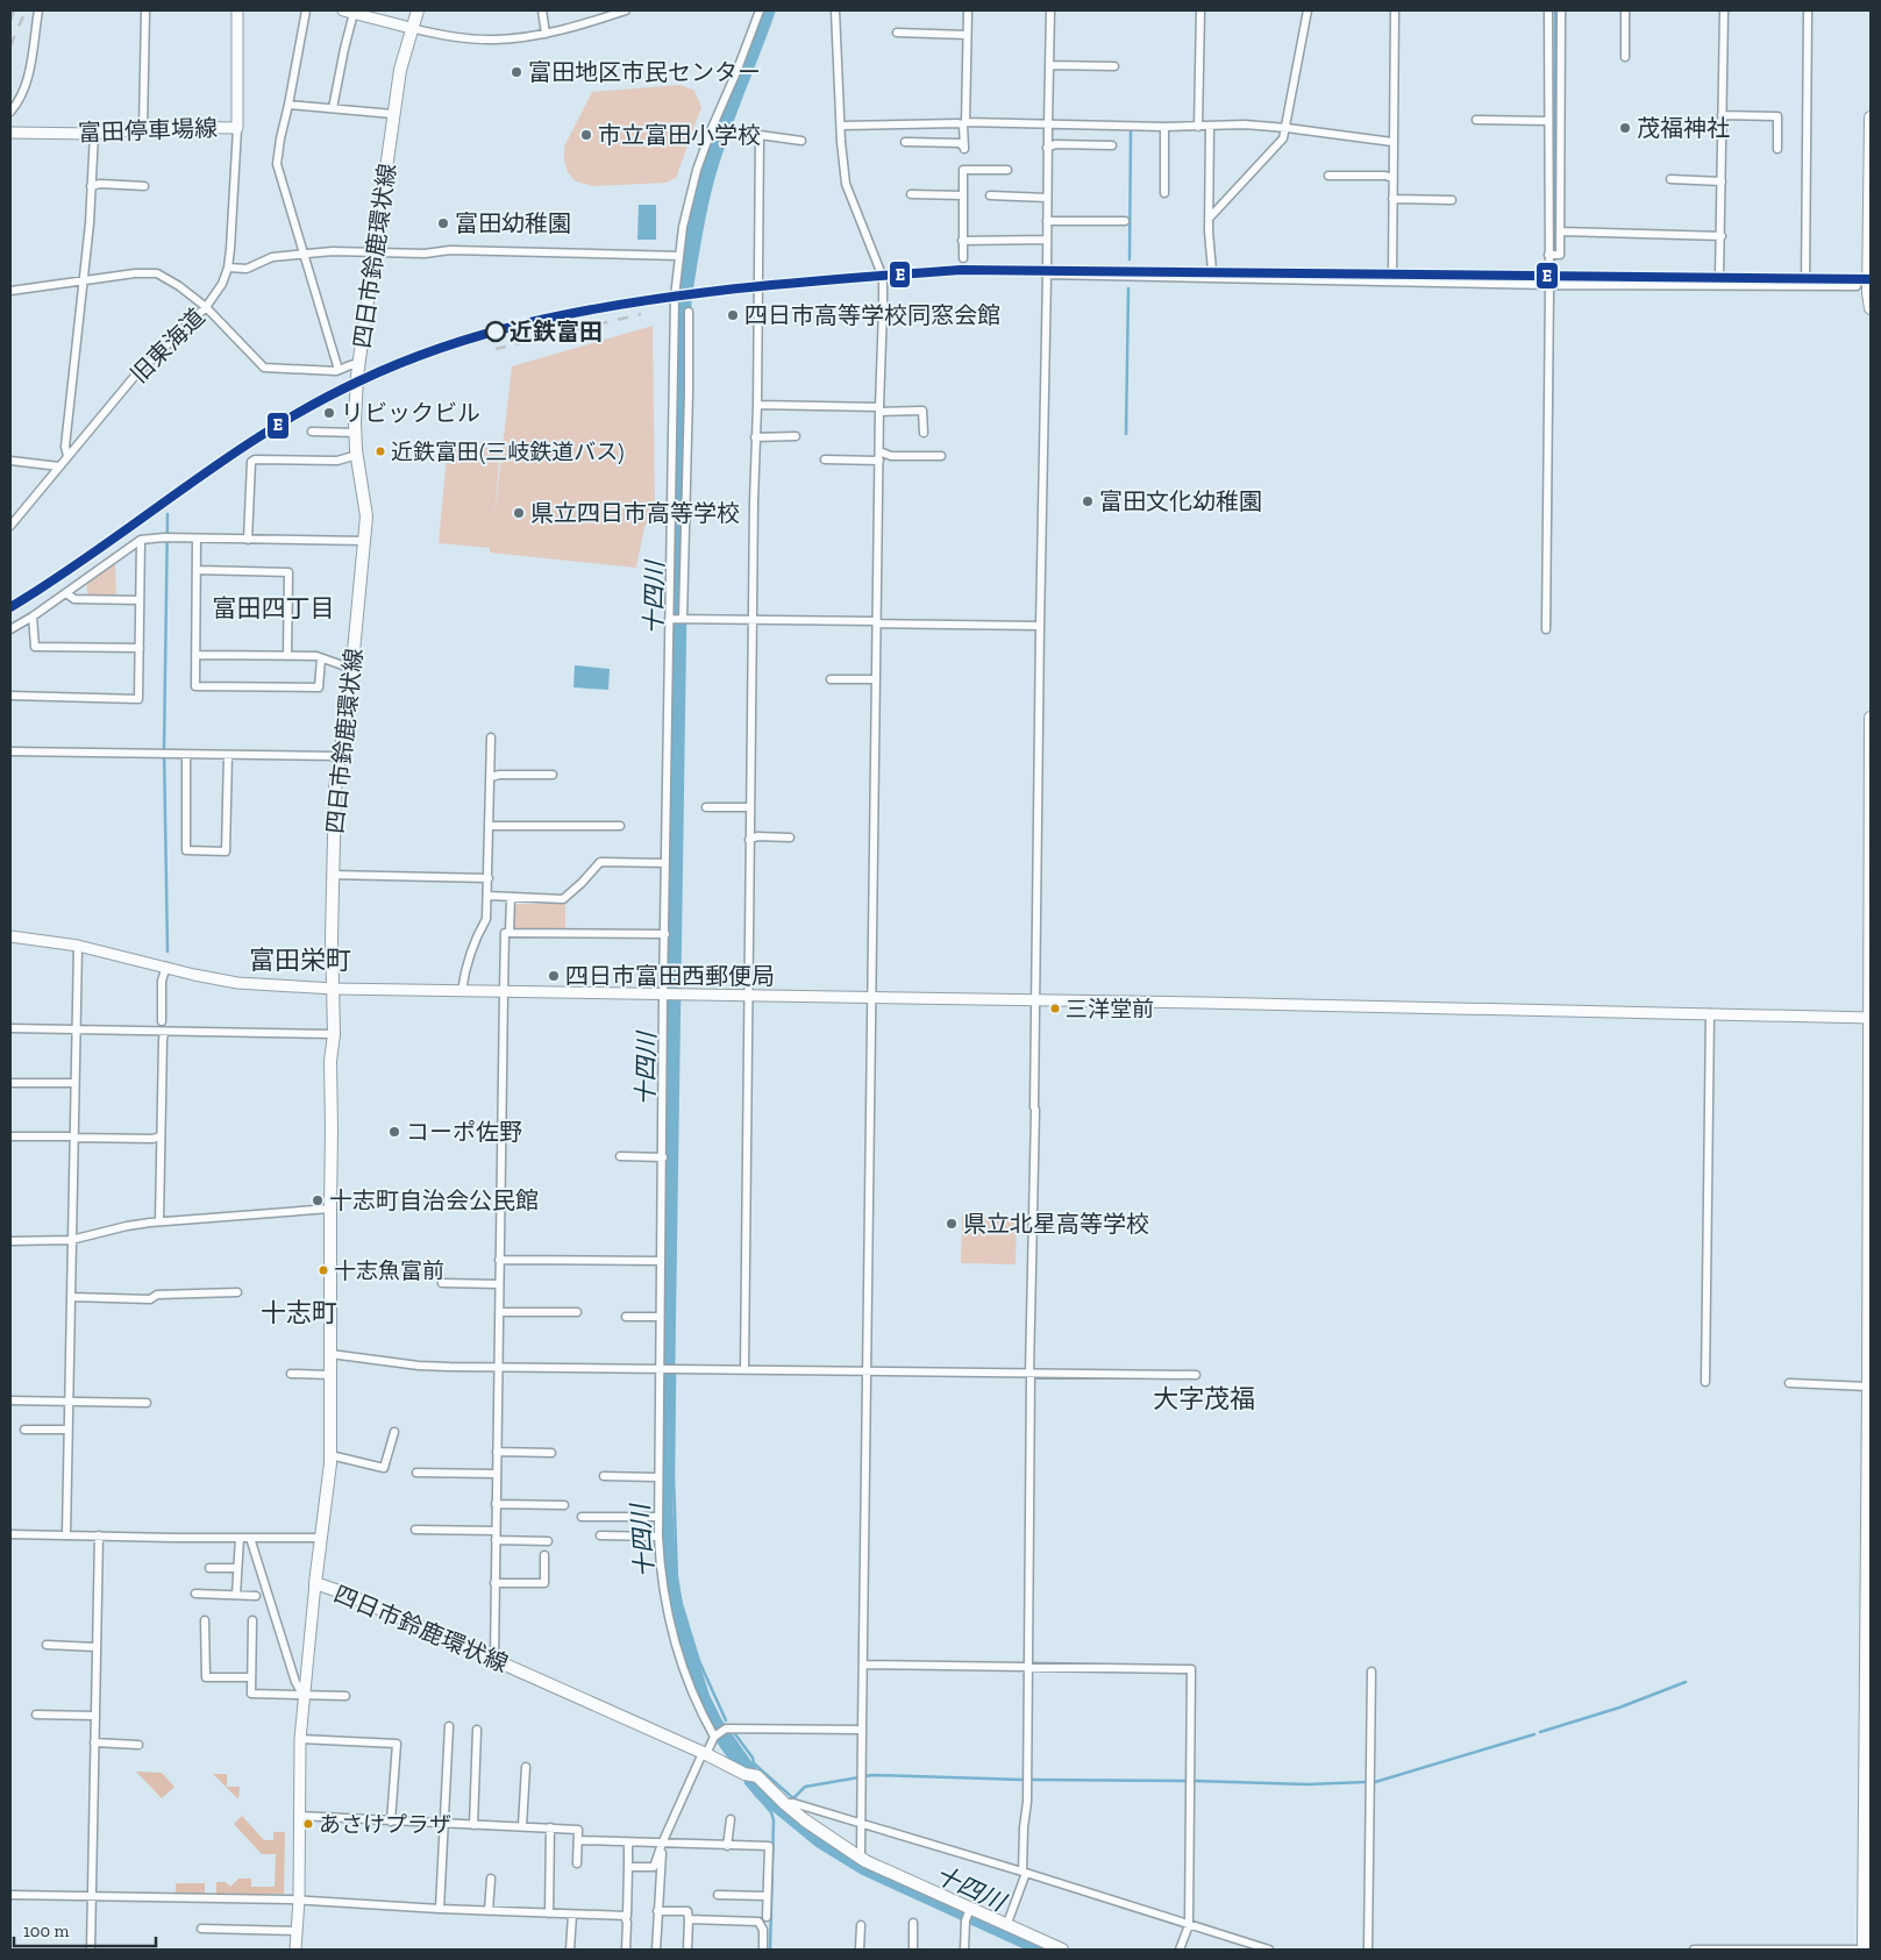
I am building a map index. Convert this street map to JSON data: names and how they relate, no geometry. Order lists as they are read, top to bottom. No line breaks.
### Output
{"streets":{"main road":["四日市鈴鹿環状線"],"street":["富田停車場線","旧東海道"]},"crossings":[["富田停車場線","旧東海道"]],"districts":["富田四丁目","富田栄町","十志町","大字茂福"],"water":["十四川"],"places":["富田地区市民センター","茂福神社","市立富田小学校","富田幼稚園","四日市高等学校同窓会館","近鉄富田","リビックビル","近鉄富田(三岐鉄道バス)","富田文化幼稚園","県立四日市高等学校","四日市富田西郵便局","三洋堂前","コーポ佐野","十志町自治会公民館","県立北星高等学校","十志魚富前","あさけプラザ"],"lines":["transit line E"],"scale_bar":"100 m"}
